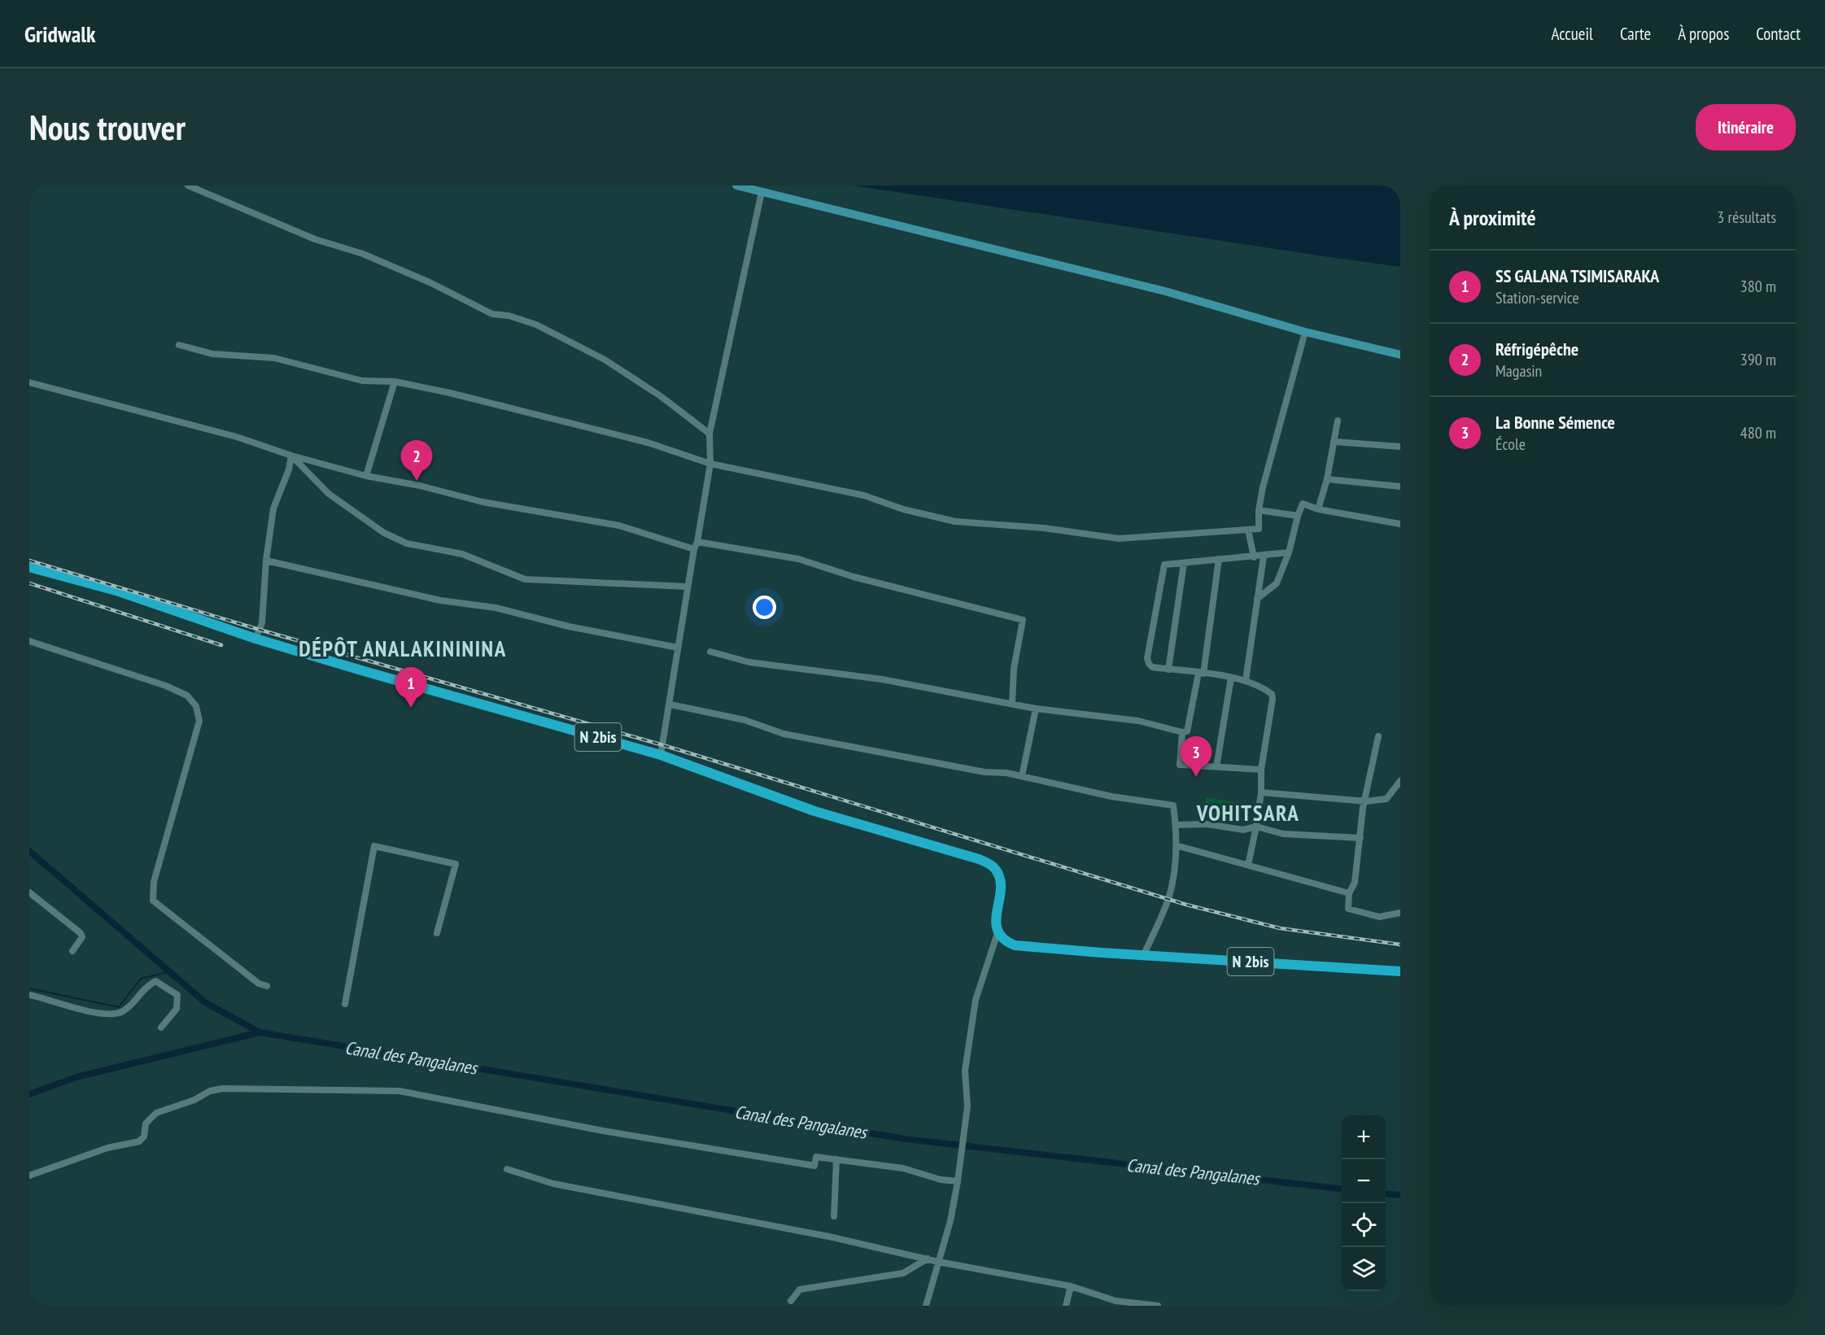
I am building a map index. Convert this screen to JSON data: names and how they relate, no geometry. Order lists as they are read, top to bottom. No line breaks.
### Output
{"streets":{"main road":["N 2bis"]},"districts":["DÉPÔT ANALAKINININA","VOHITSARA"],"water":["Canal des Pangalanes"],"page":{"header":"Gridwalk","nav":["Accueil","Carte","À propos","Contact"],"buttons":"Itinéraire","title":"Nous trouver","heading":["À proximité","3 résultats"],"list":[{"mark":"1","name":"SS GALANA TSIMISARAKA","note":"Station-service","value":"380 m"},{"mark":"2","name":"Réfrigépêche","note":"Magasin","value":"390 m"},{"mark":"3","name":"La Bonne Sémence","note":"École","value":"480 m"}],"pins":["2","1","3"],"map_buttons":["+","−"]}}
